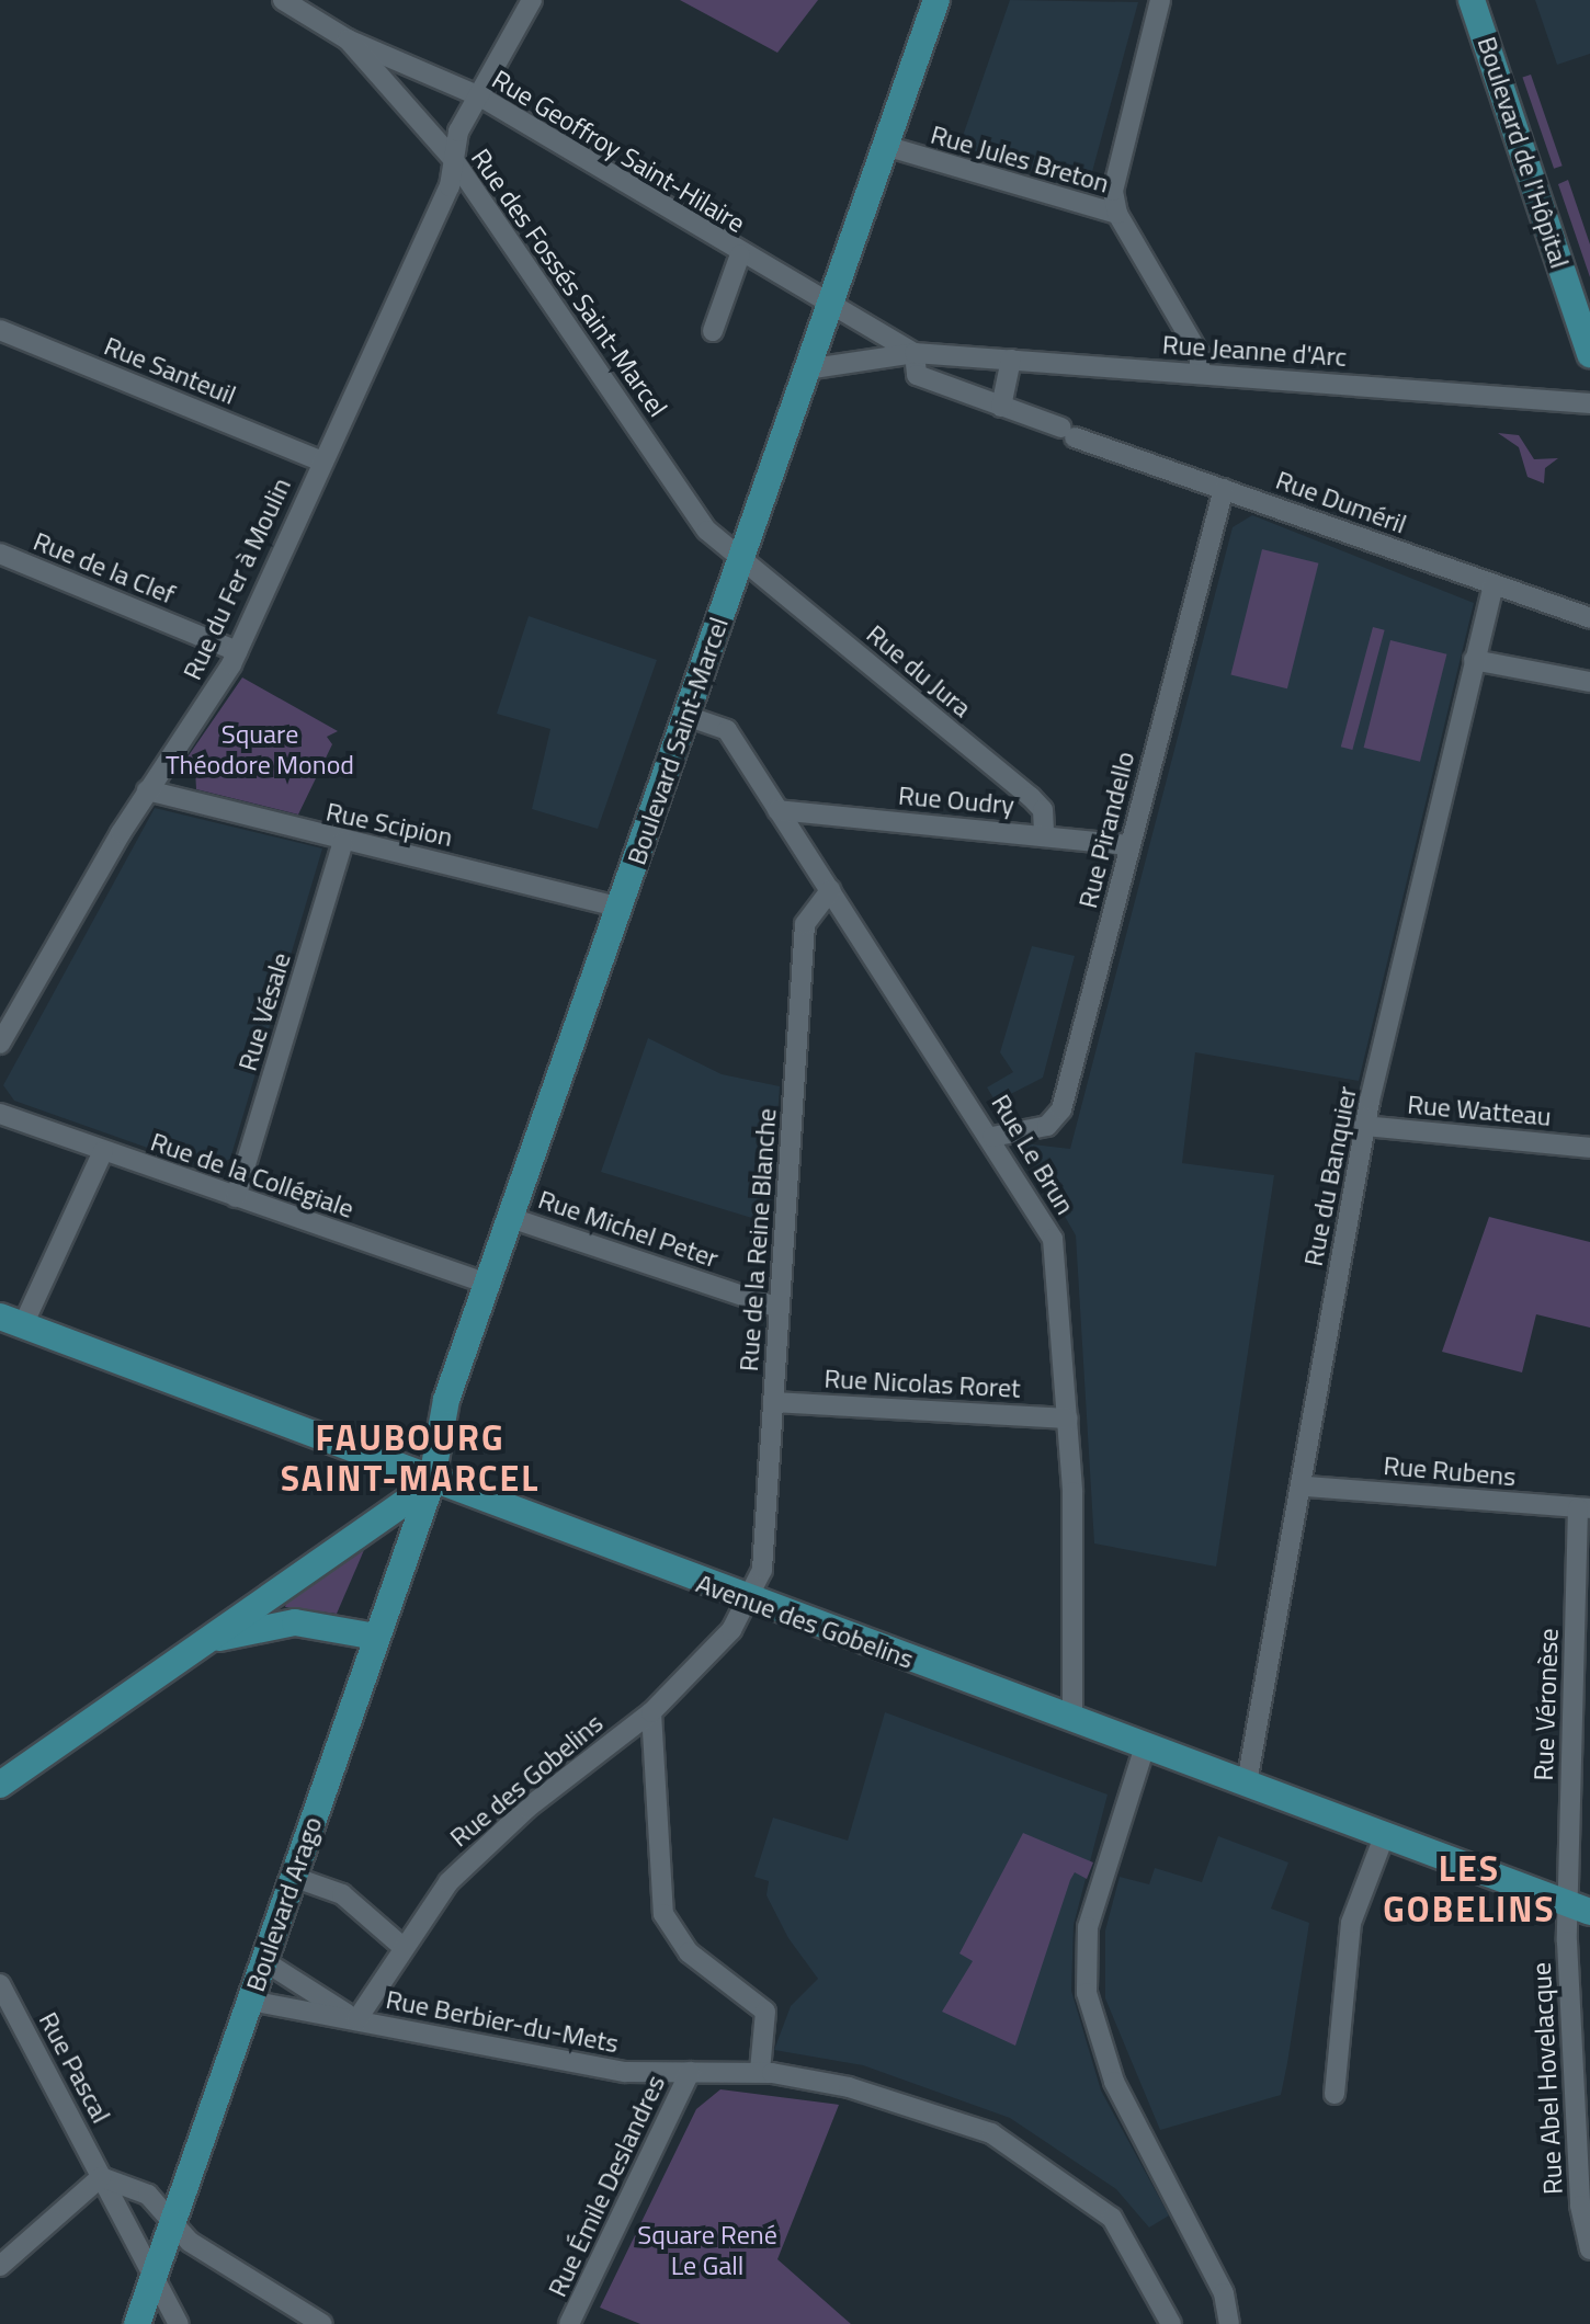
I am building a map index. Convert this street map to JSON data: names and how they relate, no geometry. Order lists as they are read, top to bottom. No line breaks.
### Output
{"streets":{"main road":["Boulevard de l'Hôpital","Boulevard Saint-Marcel","Avenue des Gobelins","Boulevard Arago"],"street":["Rue Geoffroy Saint-Hilaire","Rue Jules Breton","Rue des Fossés Saint-Marcel","Rue Jeanne d'Arc","Rue Santeuil","Rue Duméril","Rue de la Clef","Rue du Fer à Moulin","Rue du Jura","Rue Oudry","Rue Scipion","Rue Pirandello","Rue Vésale","Rue Watteau","Rue Le Brun","Rue de la Collégiale","Rue du Banquier","Rue Michel Peter","Rue de la Reine Blanche","Rue Nicolas Roret","Rue Rubens","Rue Véronèse","Rue des Gobelins","Rue Berbier-du-Mets","Rue Pascal","Rue Abel Hovelacque","Rue Émile Deslandres"]},"crossings":[["Rue Geoffroy Saint-Hilaire","Rue des Fossés Saint-Marcel"],["Rue Geoffroy Saint-Hilaire","Rue Jeanne d'Arc"],["Rue Geoffroy Saint-Hilaire","Rue du Fer à Moulin"],["Rue Geoffroy Saint-Hilaire","Boulevard Saint-Marcel"],["Rue Jules Breton","Rue Jeanne d'Arc"],["Rue Jules Breton","Boulevard Saint-Marcel"],["Rue des Fossés Saint-Marcel","Rue du Fer à Moulin"],["Rue des Fossés Saint-Marcel","Rue du Jura"],["Rue des Fossés Saint-Marcel","Boulevard Saint-Marcel"],["Rue Jeanne d'Arc","Rue Duméril"],["Rue Jeanne d'Arc","Boulevard Saint-Marcel"],["Rue Santeuil","Rue du Fer à Moulin"],["Rue Duméril","Rue Pirandello"],["Rue Duméril","Rue du Banquier"],["Rue de la Clef","Rue du Fer à Moulin"],["Rue du Fer à Moulin","Rue Scipion"],["Rue du Jura","Boulevard Saint-Marcel"],["Rue du Jura","Rue Oudry"],["Boulevard Saint-Marcel","Rue Scipion"],["Boulevard Saint-Marcel","Rue Le Brun"],["Boulevard Saint-Marcel","Rue de la Collégiale"],["Boulevard Saint-Marcel","Rue Michel Peter"],["Boulevard Saint-Marcel","Avenue des Gobelins"],["Boulevard Saint-Marcel","Boulevard Arago"],["Rue Oudry","Rue Pirandello"],["Rue Oudry","Rue Le Brun"],["Rue Scipion","Rue Vésale"],["Rue Pirandello","Rue Le Brun"],["Rue Vésale","Rue de la Collégiale"],["Rue Watteau","Rue du Banquier"],["Rue Le Brun","Rue de la Reine Blanche"],["Rue Le Brun","Rue Nicolas Roret"],["Rue Le Brun","Avenue des Gobelins"],["Rue du Banquier","Rue Rubens"],["Rue du Banquier","Avenue des Gobelins"],["Rue Michel Peter","Rue de la Reine Blanche"],["Rue de la Reine Blanche","Rue Nicolas Roret"],["Rue de la Reine Blanche","Avenue des Gobelins"],["Rue de la Reine Blanche","Rue des Gobelins"],["Rue Rubens","Rue Véronèse"],["Avenue des Gobelins","Rue Véronèse"],["Avenue des Gobelins","Rue des Gobelins"],["Avenue des Gobelins","Boulevard Arago"],["Avenue des Gobelins","Rue Abel Hovelacque"],["Rue Véronèse","Rue Abel Hovelacque"],["Rue des Gobelins","Rue Berbier-du-Mets"],["Boulevard Arago","Rue Berbier-du-Mets"],["Boulevard Arago","Rue Pascal"],["Rue Berbier-du-Mets","Rue Émile Deslandres"]],"districts":["FAUBOURG SAINT-MARCEL","LES GOBELINS"],"parks":["Square Théodore Monod","Square René Le Gall"]}
